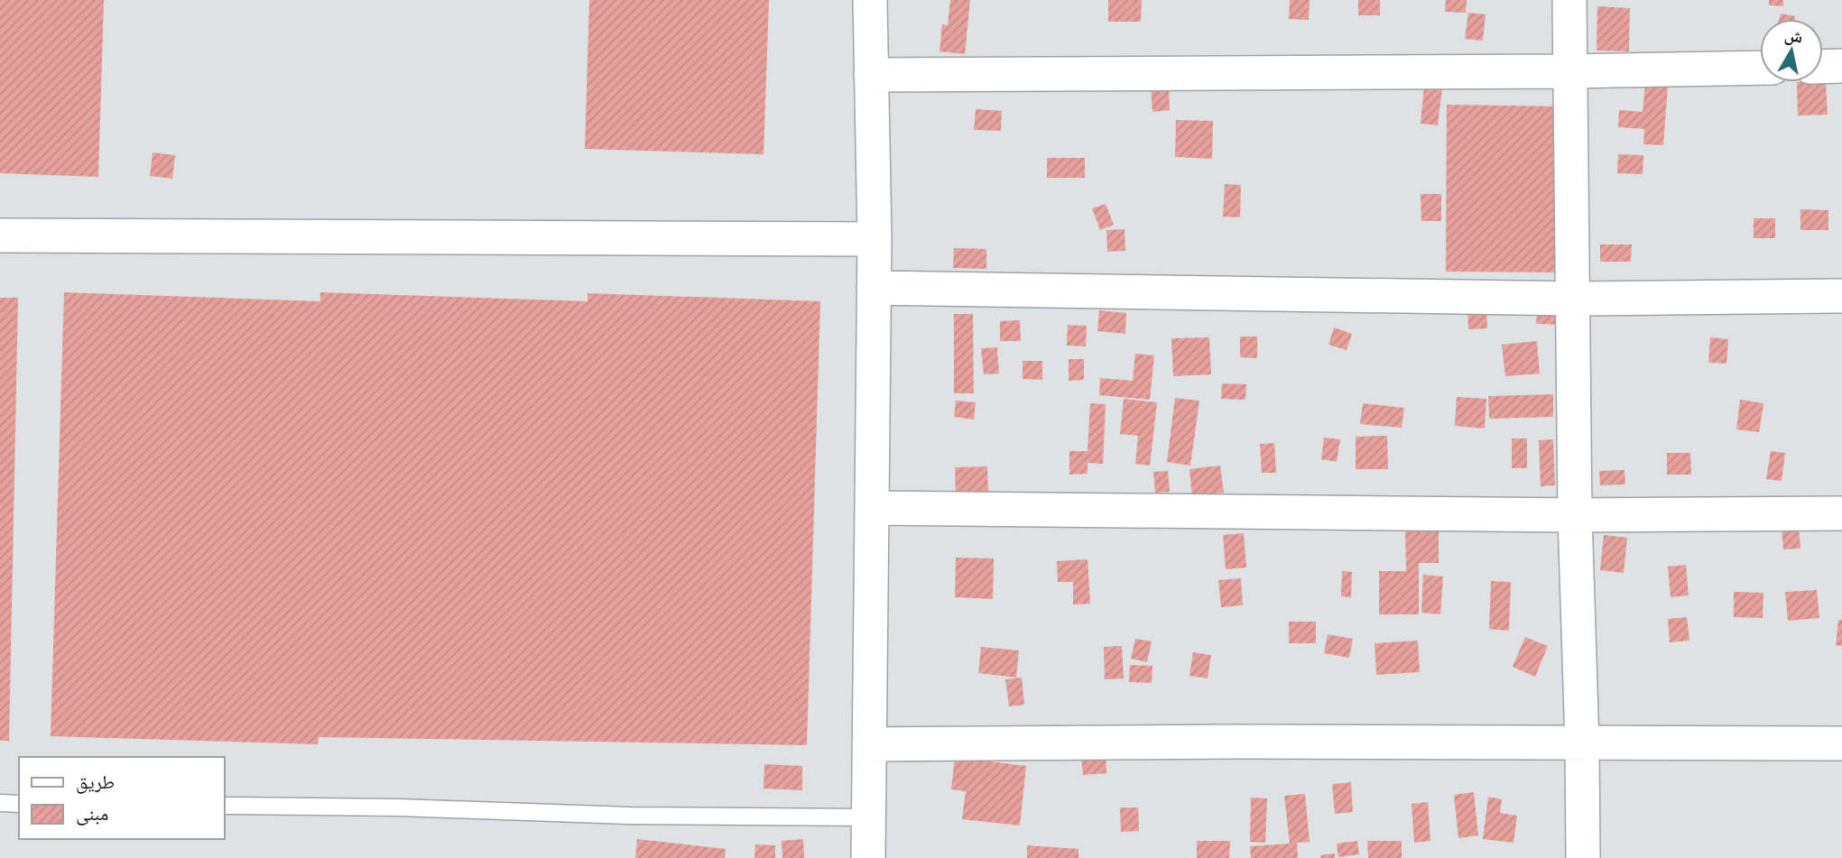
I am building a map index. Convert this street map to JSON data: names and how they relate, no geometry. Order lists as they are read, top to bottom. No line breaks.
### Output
{"legend":["طريق","مبنى"],"north":"top"}
